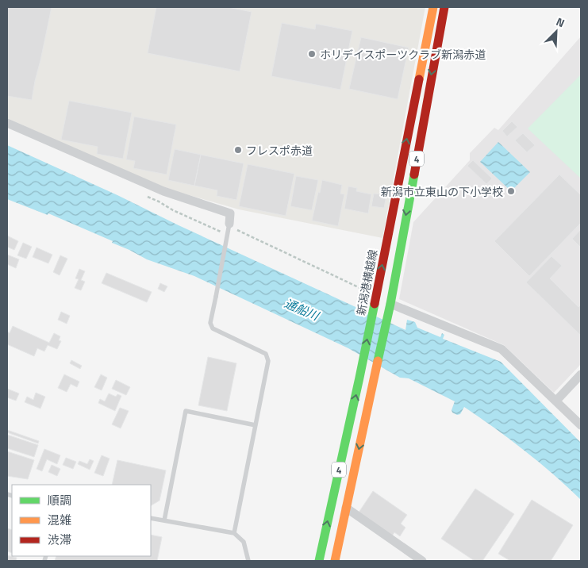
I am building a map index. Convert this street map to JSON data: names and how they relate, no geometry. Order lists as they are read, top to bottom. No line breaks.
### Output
{"streets":{"main road":["4","新潟港横越線"]},"water":["通船川"],"places":["ホリデイスポーツクラブ新潟赤道","フレスポ赤道","新潟市立東山の下小学校"],"legend":["順調","混雑","渋滞"],"north":"top right"}
